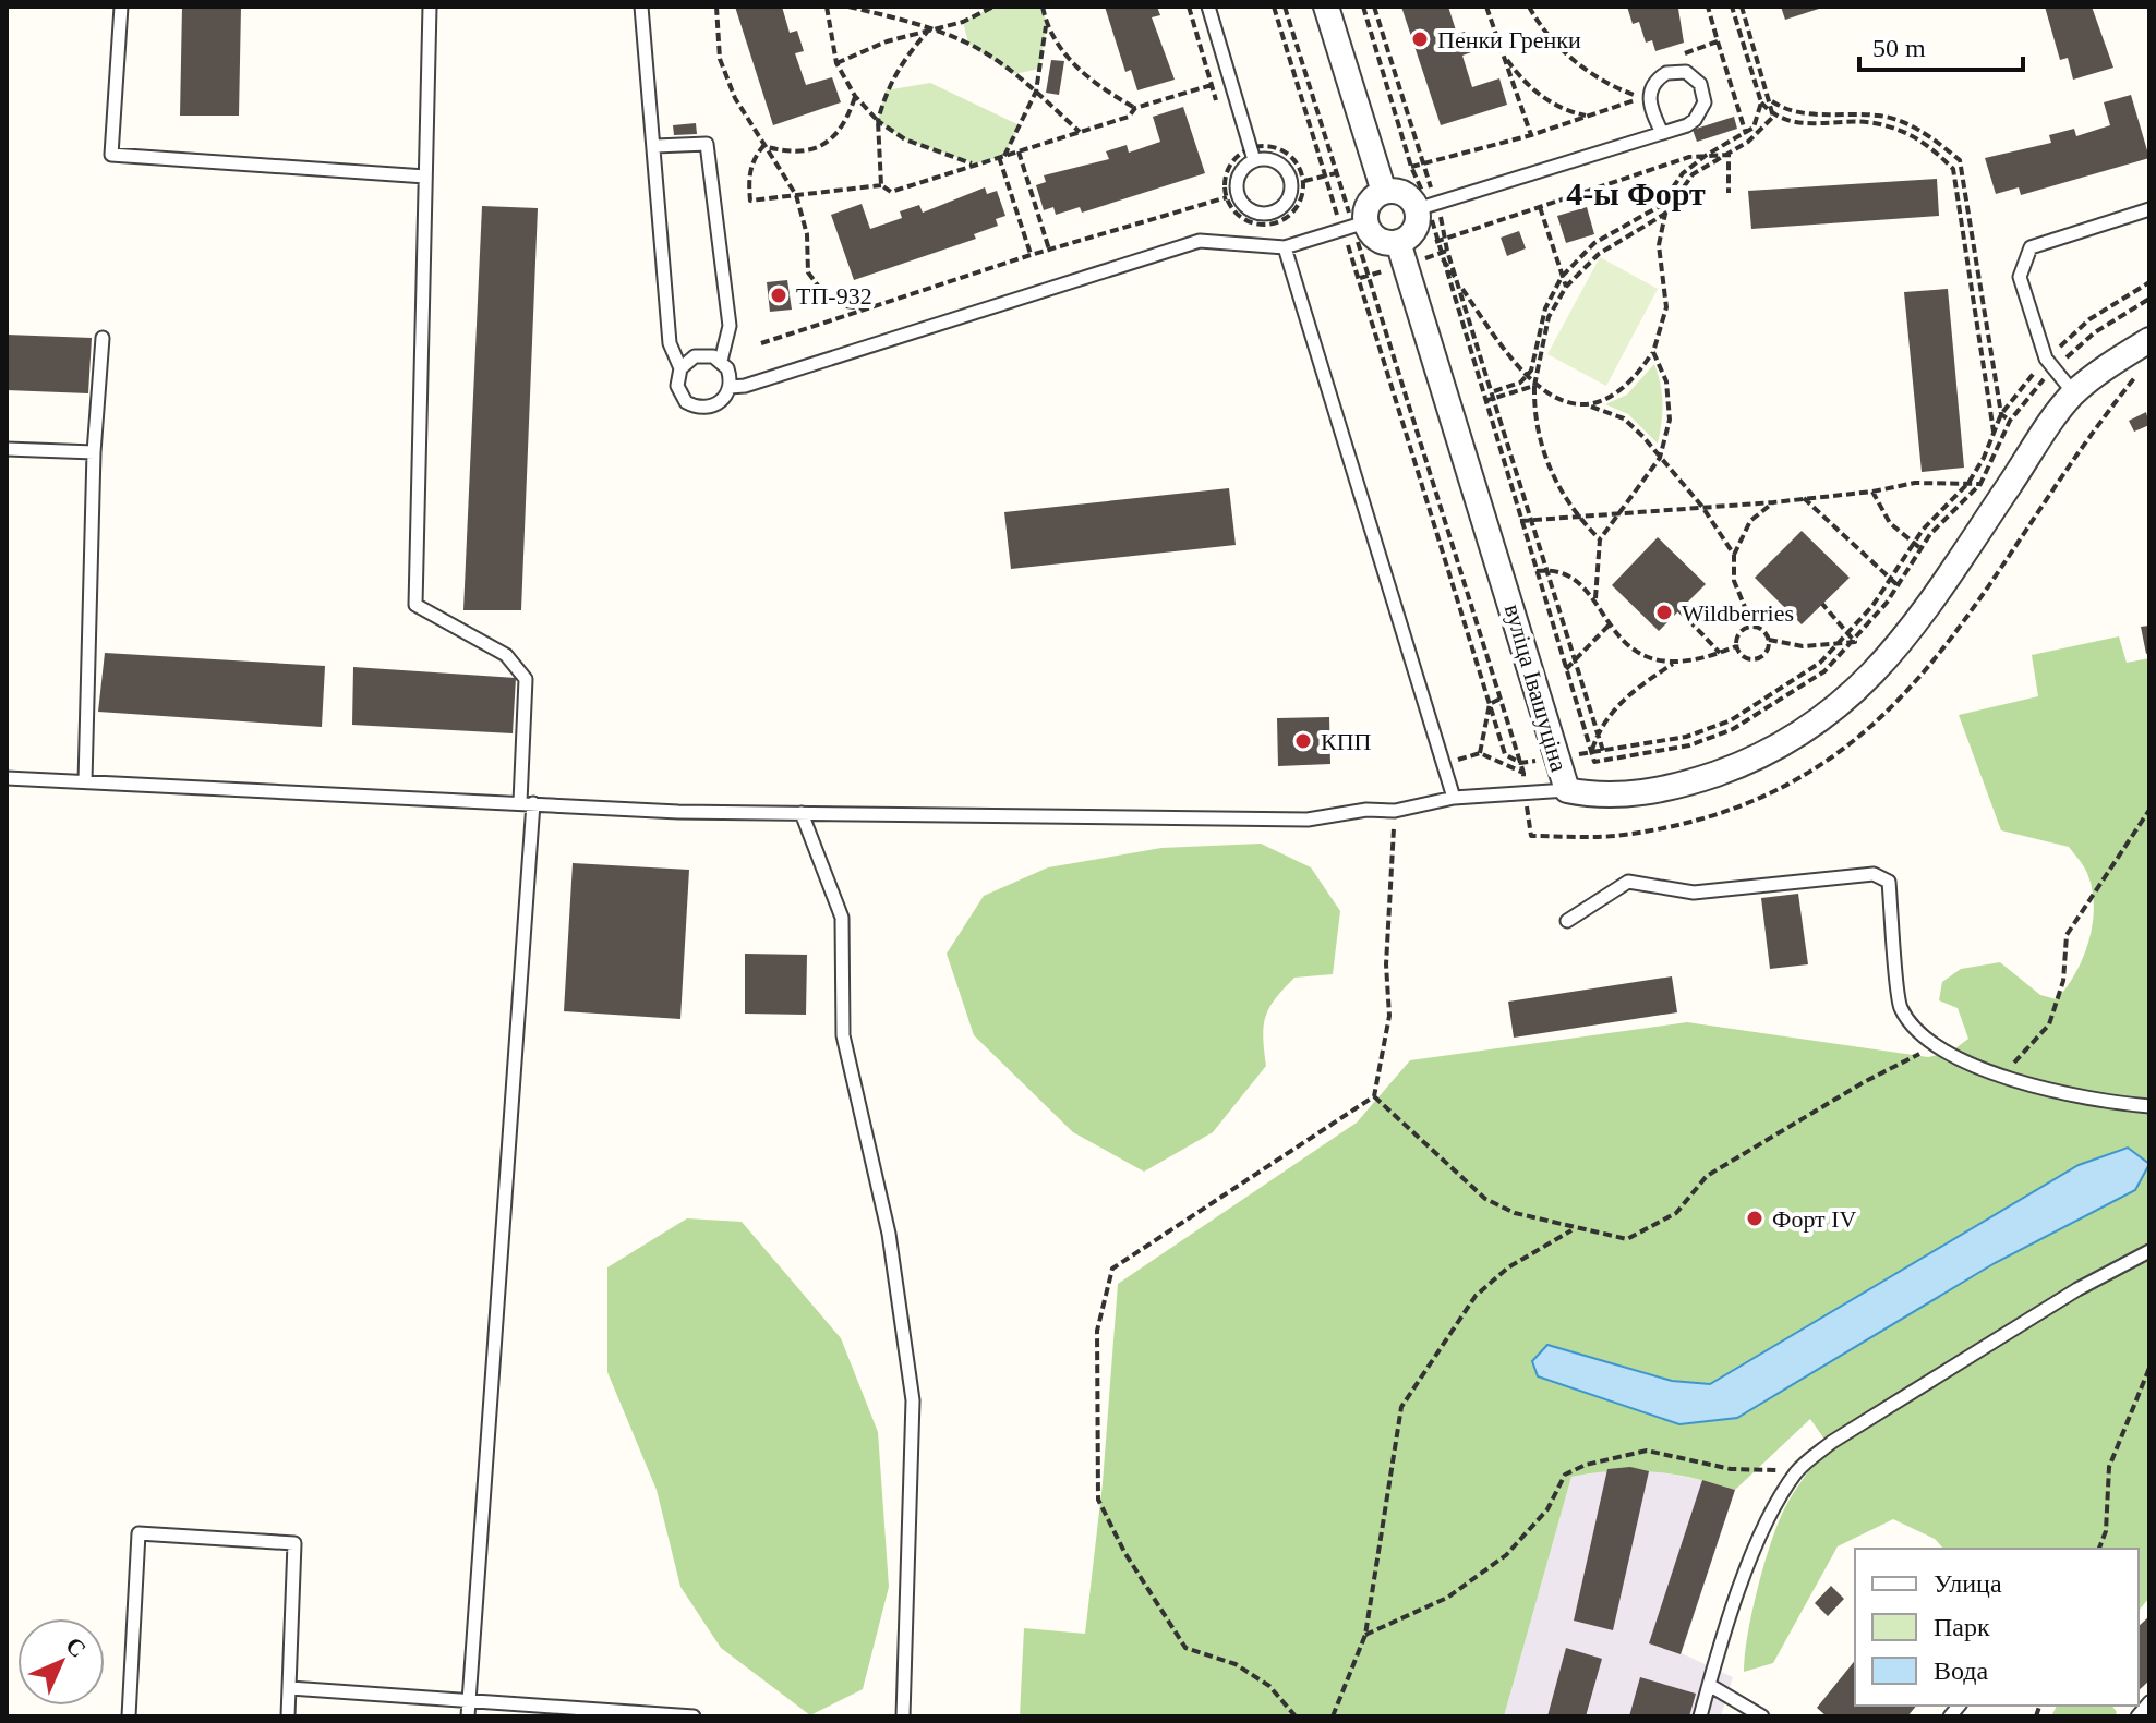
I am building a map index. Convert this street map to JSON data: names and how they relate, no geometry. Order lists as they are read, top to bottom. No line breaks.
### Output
{"streets":{"street":["вуліца Івашуціна"]},"districts":["4-ы Форт"],"places":["Пенки Гренки","ТП-932","Wildberries","КПП","Форт IV"],"legend":["Улица","Парк","Вода"],"scale_bar":"50 m","north":"top right"}
